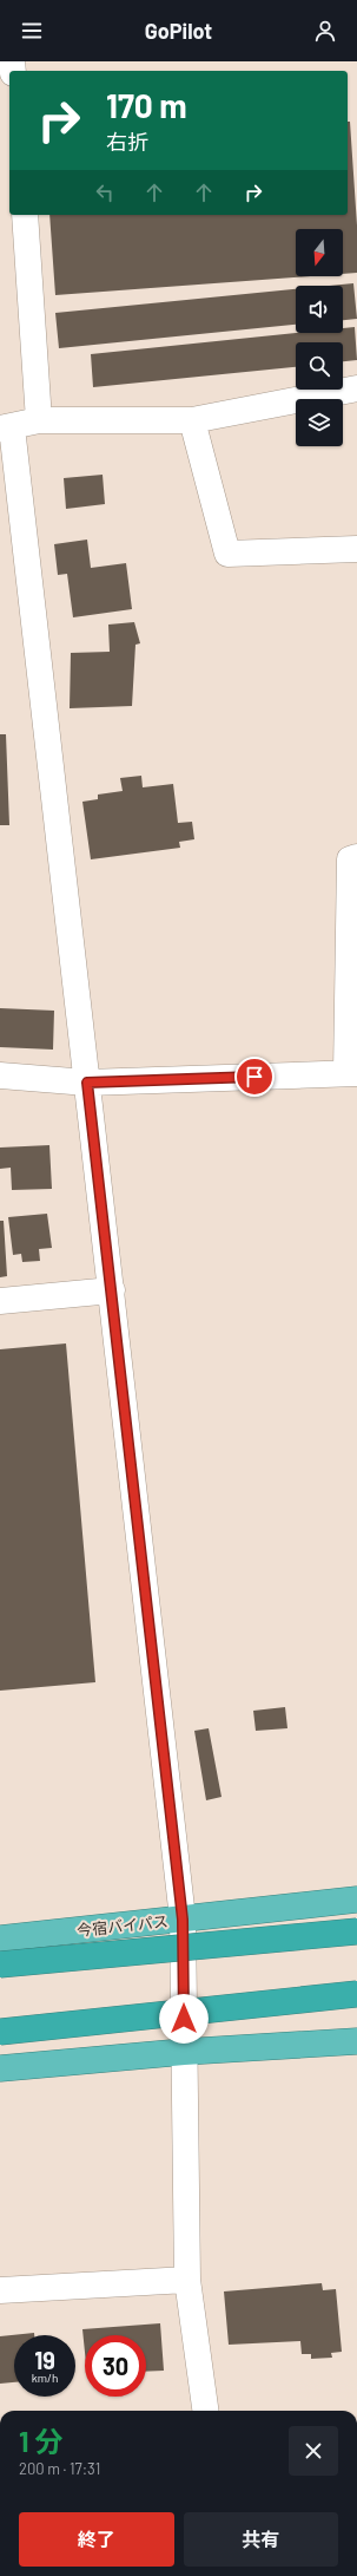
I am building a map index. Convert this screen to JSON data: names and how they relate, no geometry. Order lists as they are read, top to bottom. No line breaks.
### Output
{"streets":{"highway":["今宿バイパス"]},"north":"bottom","page":{"header":"GoPilot","turn":["170 m","右折"],"speed":"19 km/h","limit":"30","heading":["1 分","200 m · 17:31"],"buttons":["終了","共有"]}}
